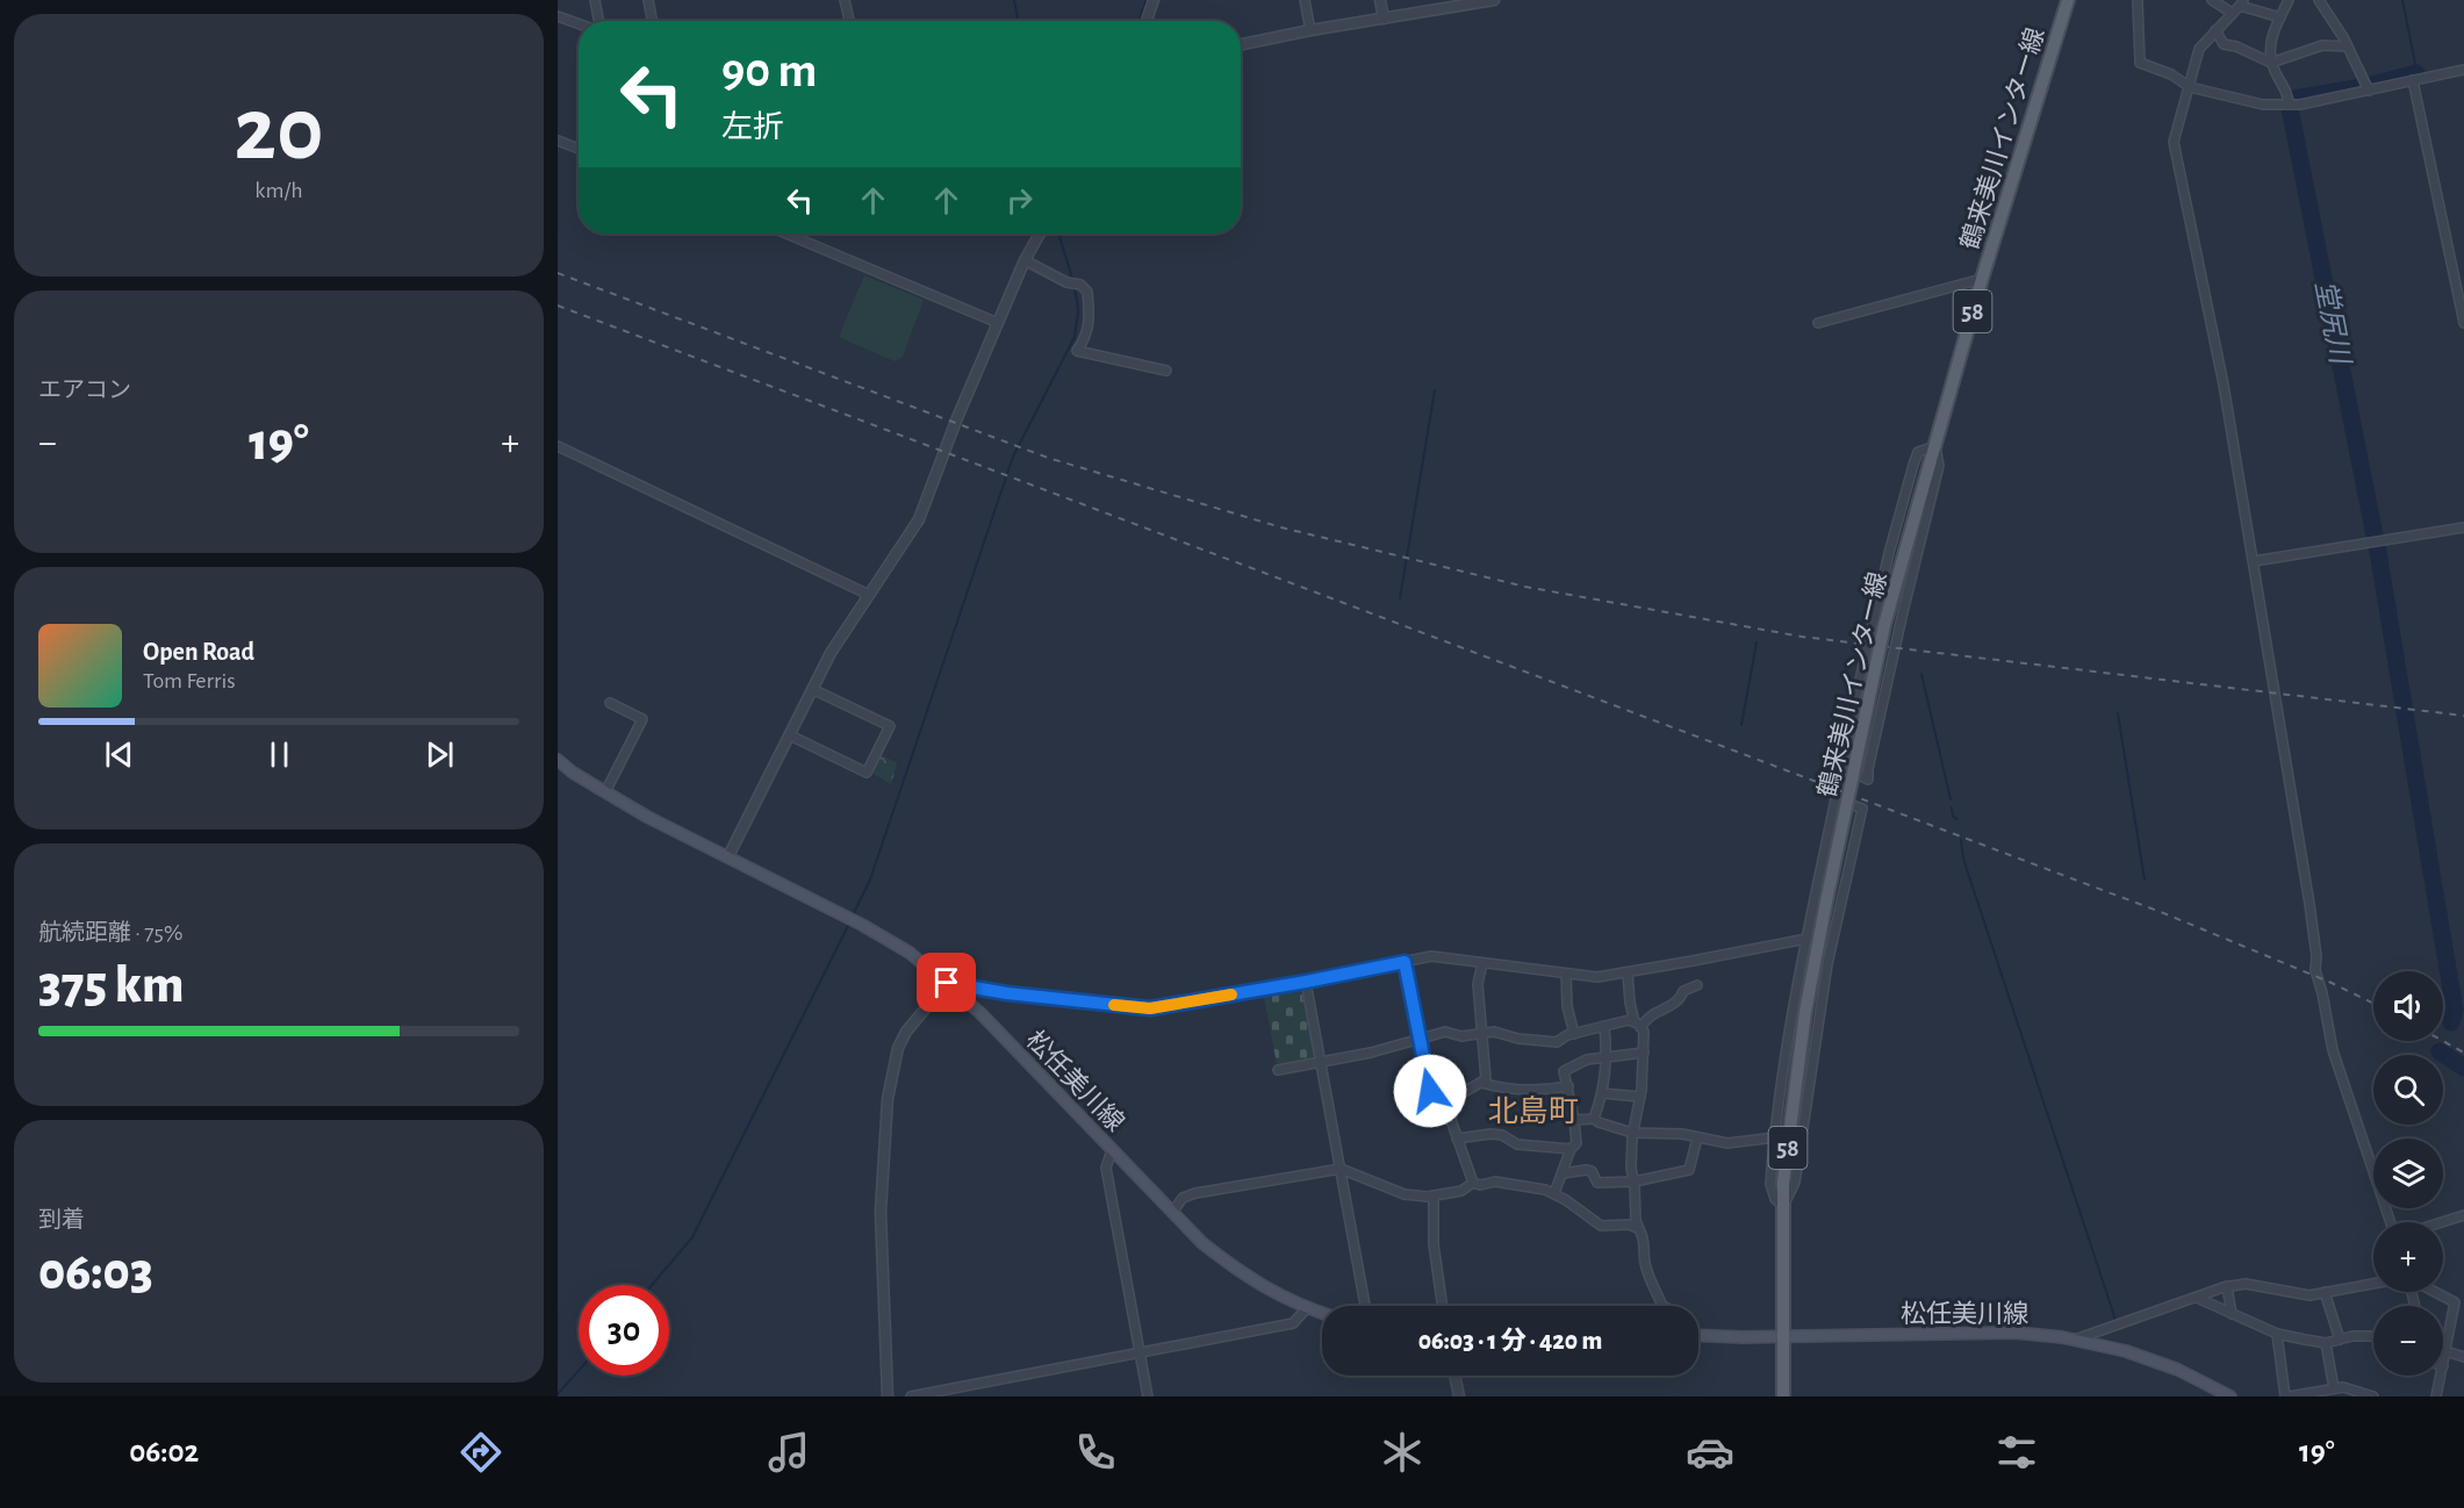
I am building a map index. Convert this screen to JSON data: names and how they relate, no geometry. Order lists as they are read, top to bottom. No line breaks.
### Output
{"streets":{"main road":["鶴来美川インター線","58","松任美川線"]},"crossings":[["鶴来美川インター線","松任美川線"]],"districts":["北島町"],"water":["堂尻川"],"page":{"tile":[["20","km/h"],"エアコン",["航続距離 · 75%","375 km"],["到着","06:03"]],"turn":["90 m","左折"],"heat":["−","19°","+"],"song":["Open Road","Tom Ferris"],"map_buttons":["+","−"],"limit":"30","trip":"06:03 · 1 分 · 420 m","tabs":["06:02","19°"]}}
